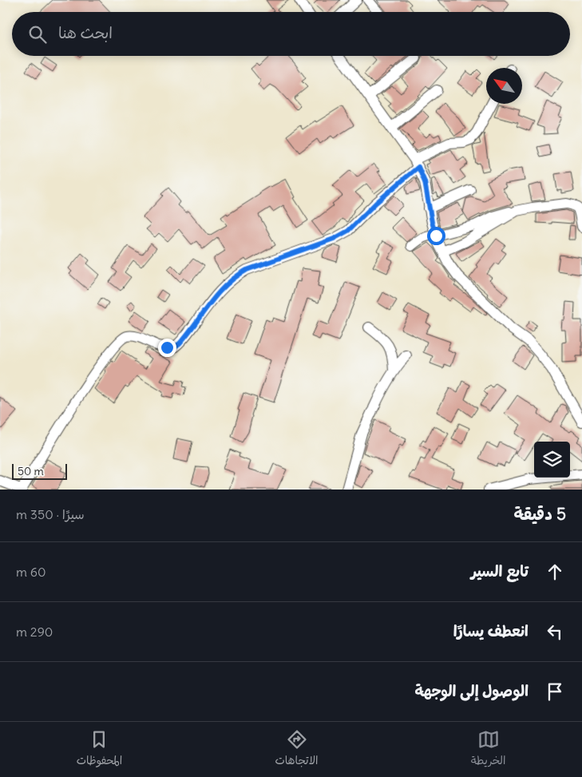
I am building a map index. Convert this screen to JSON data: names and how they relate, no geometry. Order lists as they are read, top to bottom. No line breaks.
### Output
{"scale_bar":"50 m","north":"top left","page":{"search":"ابحث هنا","scale":"50 m","heading":["5 دقيقة","سيرًا · 350 m"],"list":[["تابع السير","60 m"],["انعطف يسارًا","290 m"],"الوصول إلى الوجهة"],"nav":["الخريطة","الاتجاهات","المحفوظات"]}}
